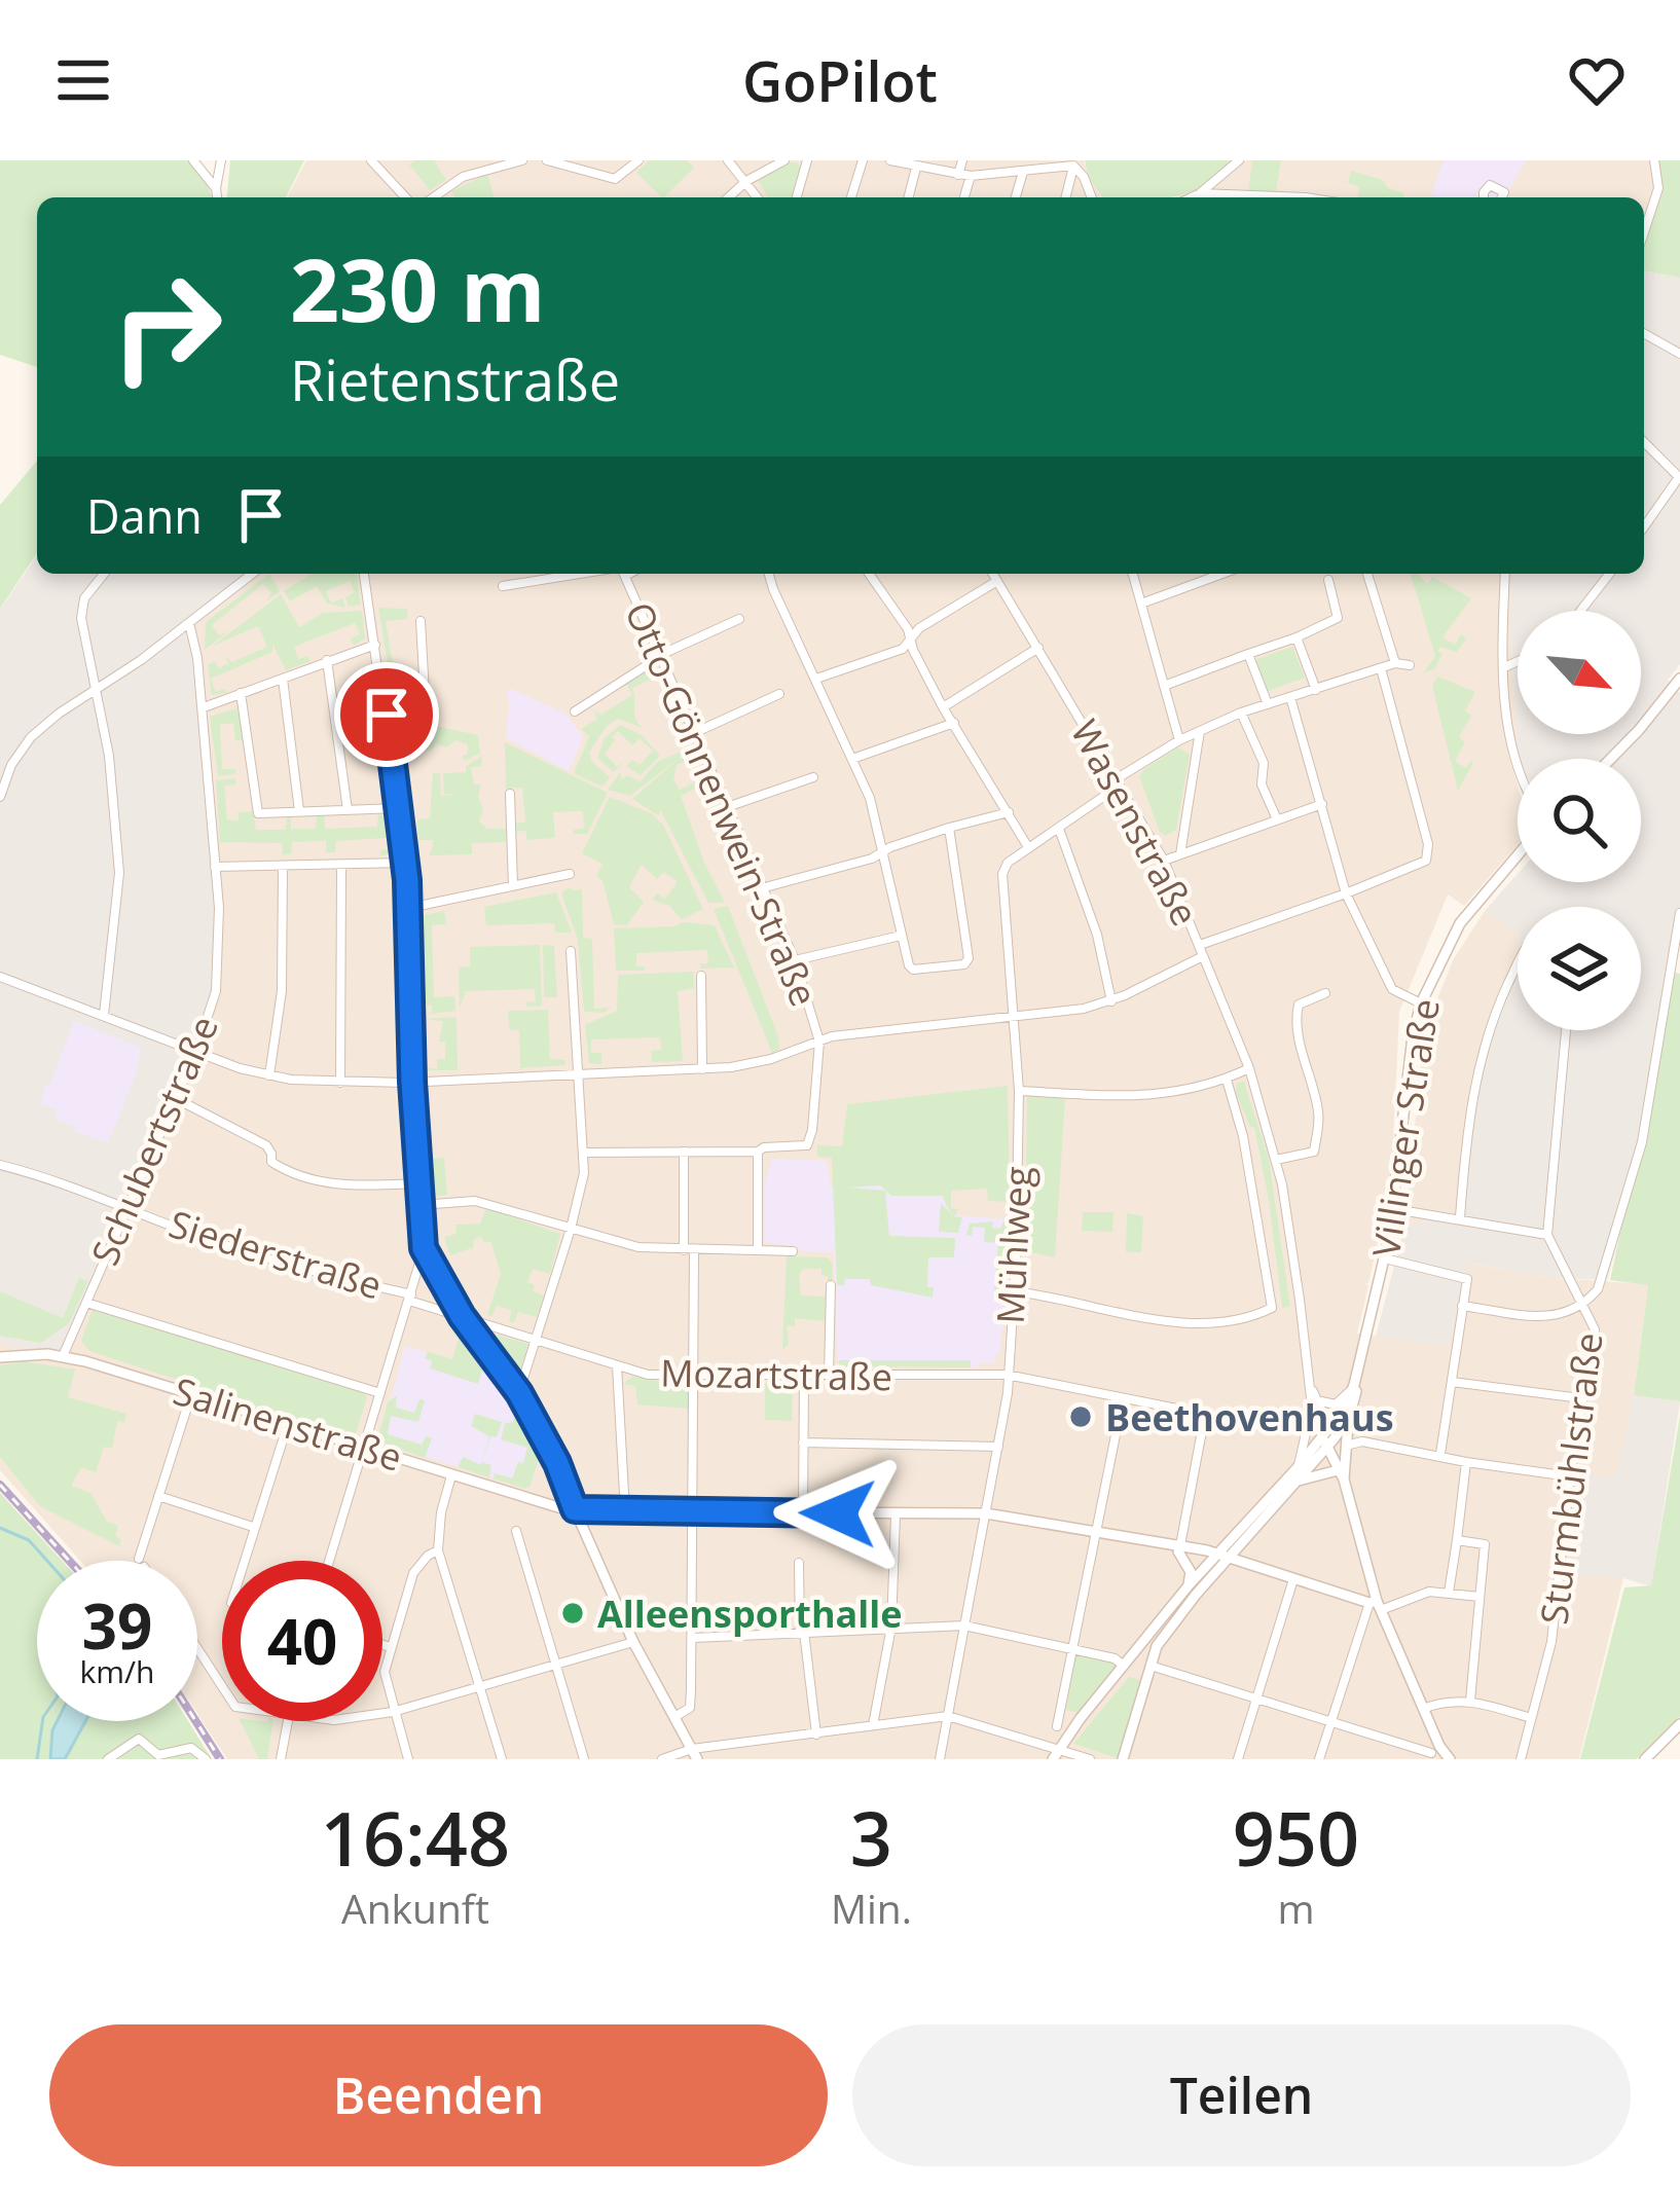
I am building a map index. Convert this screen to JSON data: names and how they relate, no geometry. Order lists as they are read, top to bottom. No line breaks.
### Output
{"streets":{"street":["Otto-Gönnenwein-Straße","Wasenstraße","Villinger Straße","Schubertstraße","Mühlweg","Siederstraße","Mozartstraße","Salinenstraße","Sturmbühlstraße"]},"crossings":[["Wasenstraße","Villinger Straße"],["Villinger Straße","Salinenstraße"],["Schubertstraße","Siederstraße"],["Schubertstraße","Salinenstraße"],["Mühlweg","Mozartstraße"],["Mühlweg","Salinenstraße"],["Siederstraße","Mozartstraße"]],"places":["Beethovenhaus","Alleensporthalle"],"north":"bottom right","page":{"header":"GoPilot","turn":["230 m","Rietenstraße"],"then":"Dann","speed":"39 km/h","limit":"40","eta":["16:48","Ankunft","3","Min.","950","m"],"buttons":["Beenden","Teilen"]}}
